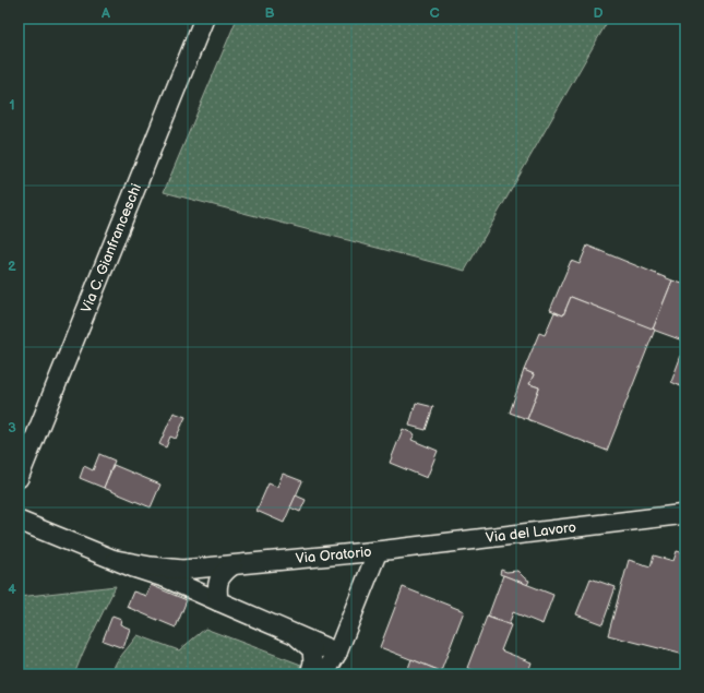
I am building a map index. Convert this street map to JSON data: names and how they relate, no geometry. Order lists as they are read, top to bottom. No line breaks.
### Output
{"streets":{"street":["Via C. Gianfranceschi","Via del Lavoro","Via Oratorio"]},"crossings":[["Via del Lavoro","Via Oratorio"]],"grid":{"columns":["A","B","C","D"],"rows":["1","2","3","4"]}}
